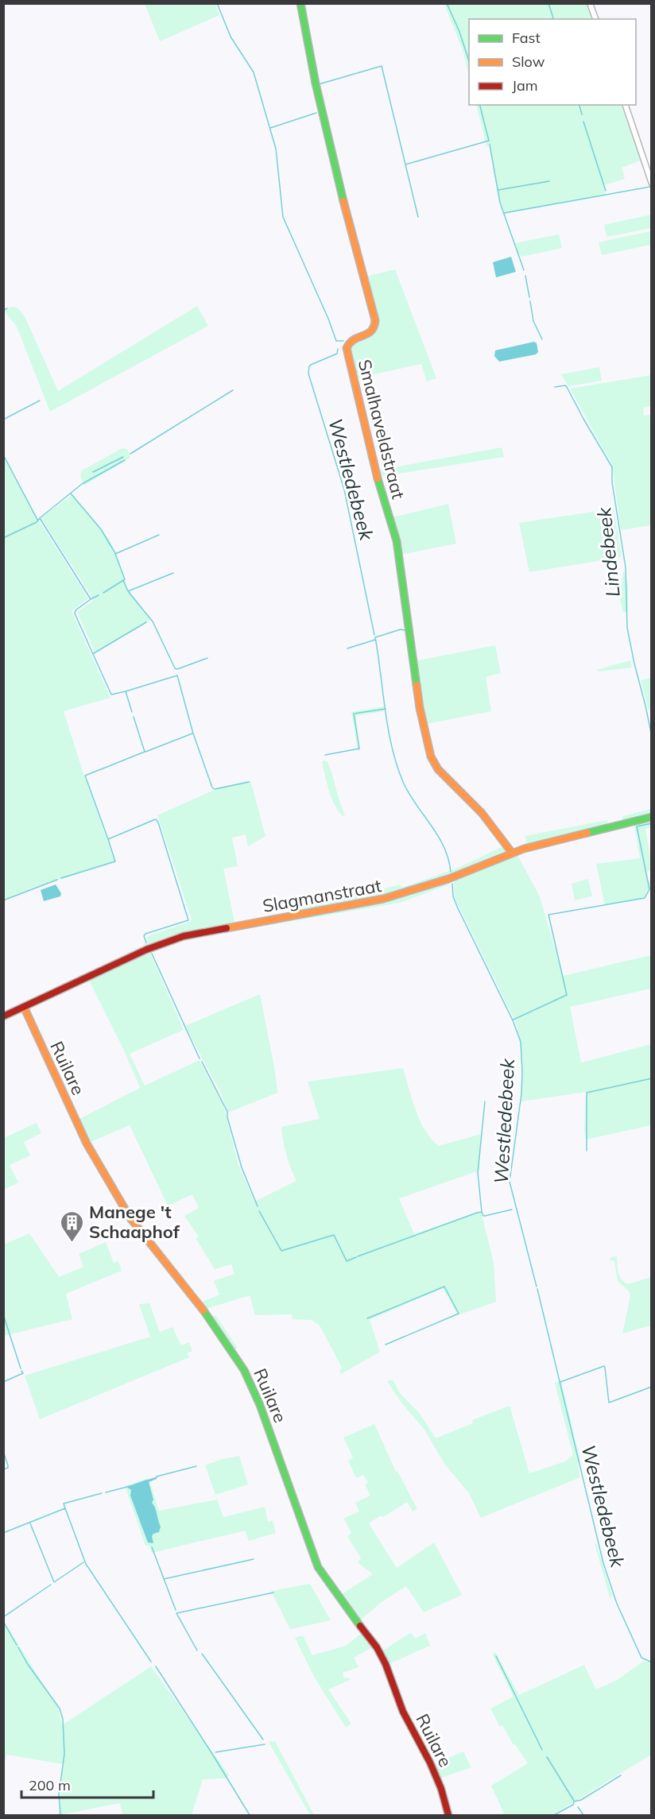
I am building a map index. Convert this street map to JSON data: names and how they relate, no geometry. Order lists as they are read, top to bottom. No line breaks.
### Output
{"streets":{"street":["Smalhaveldstraat","Slagmanstraat","Ruilare"]},"crossings":[["Smalhaveldstraat","Slagmanstraat"],["Slagmanstraat","Ruilare"]],"water":["Westledebeek","Lindebeek"],"places":{"building":["Manege 't Schaaphof"]},"legend":["Fast","Slow","Jam"],"scale_bar":"200 m"}
